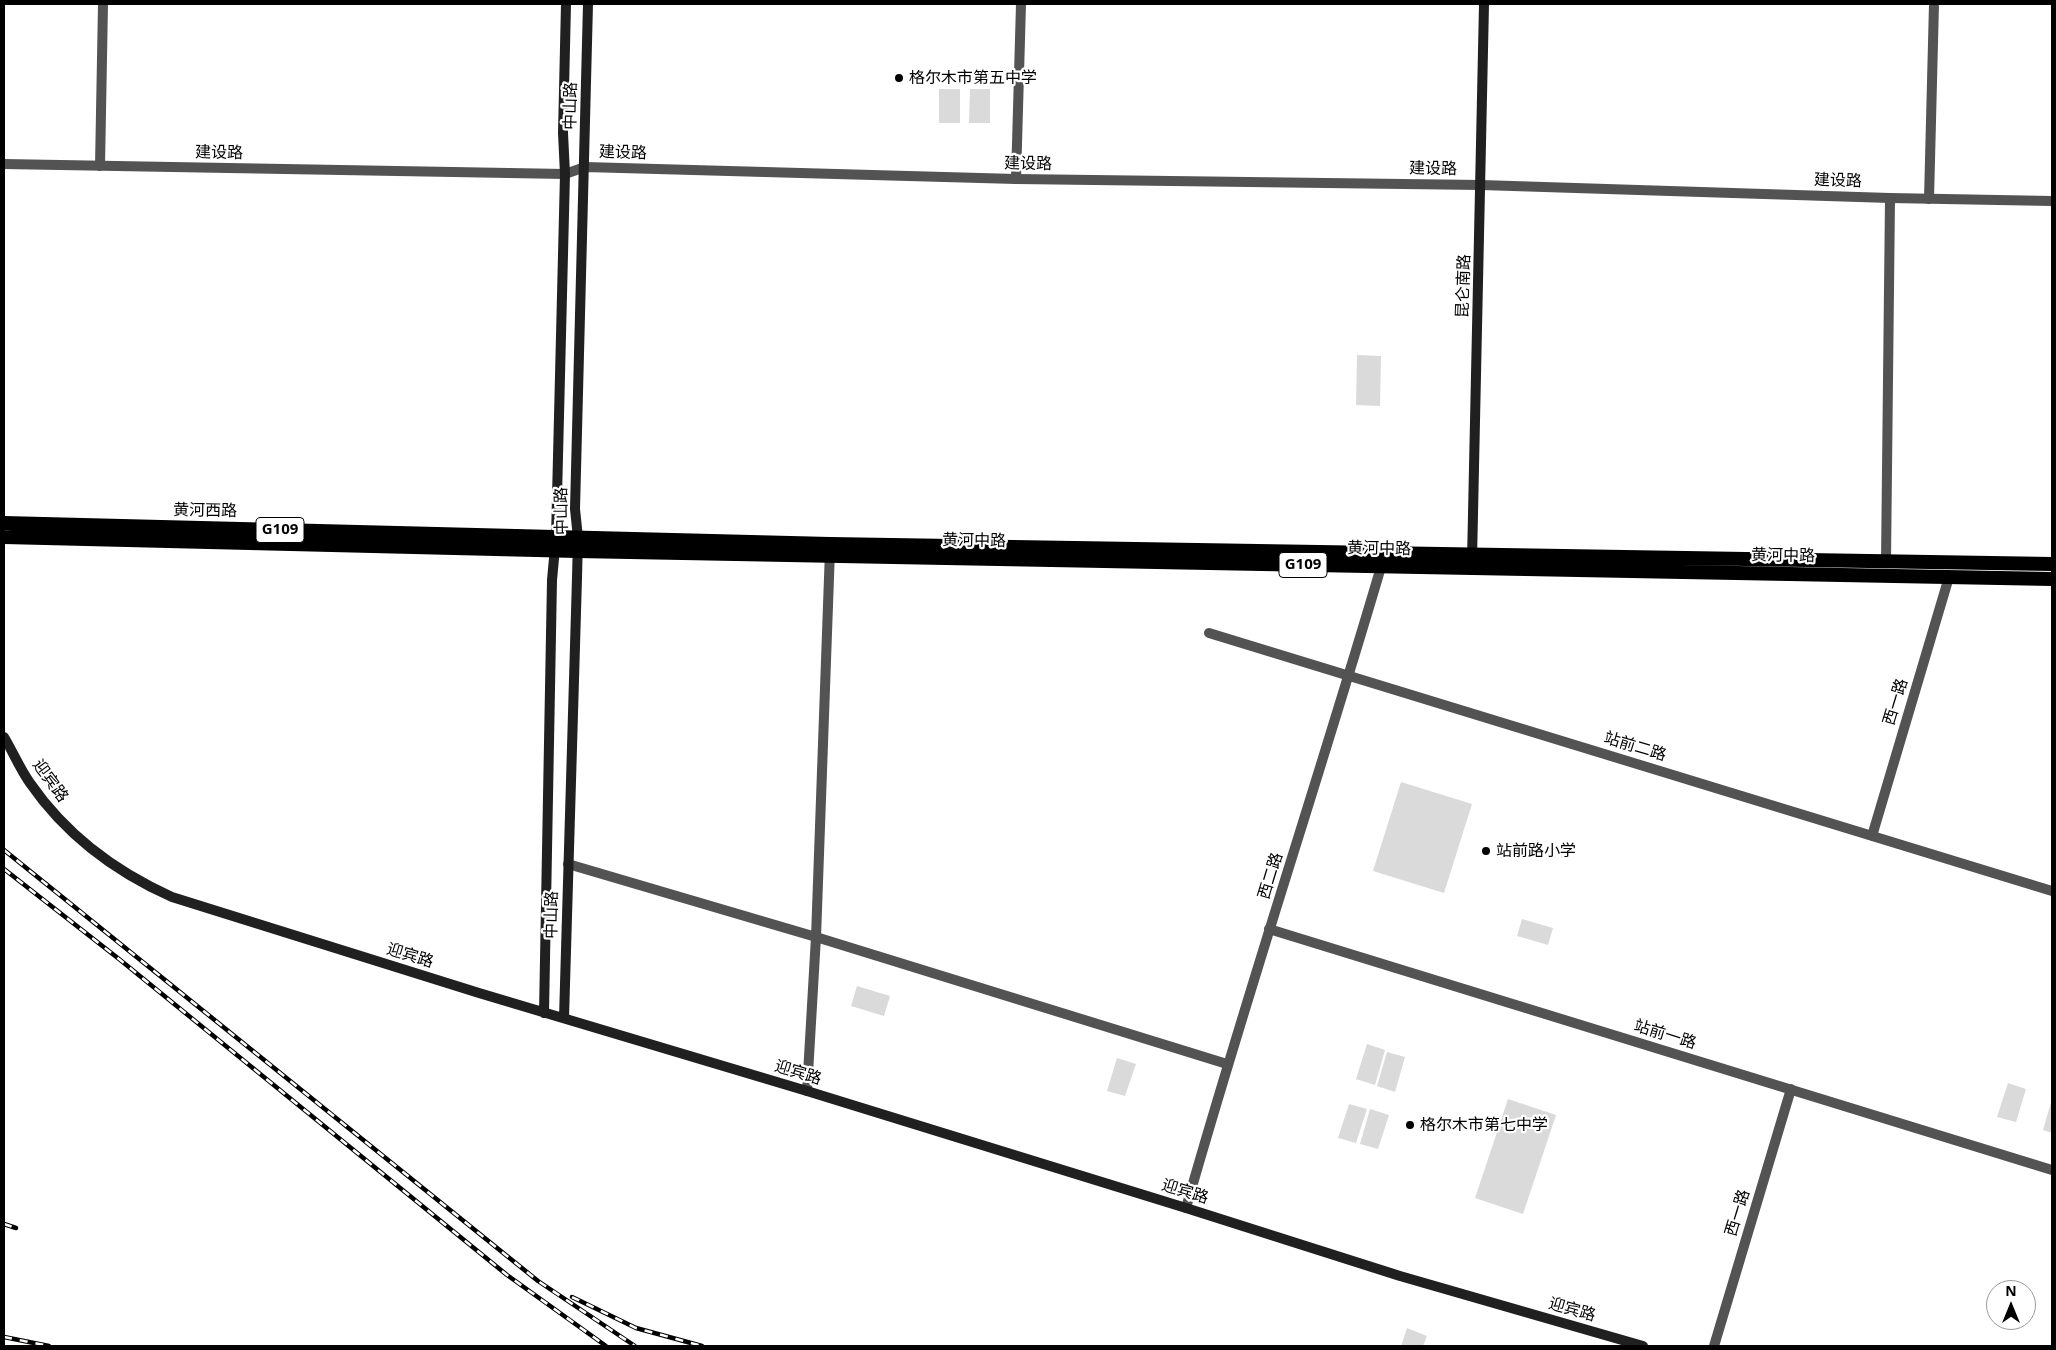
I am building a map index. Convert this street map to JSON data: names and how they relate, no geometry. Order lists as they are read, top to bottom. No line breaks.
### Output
{"streets":{"highway":["黄河西路","G109","黄河中路"],"main road":["中山路","昆仑南路","迎宾路"],"street":["建设路","西一路","站前二路","西二路","站前一路"]},"crossings":[["中山路","建设路"],["中山路","黄河西路"],["中山路","黄河中路"],["中山路","迎宾路"],["建设路","昆仑南路"],["昆仑南路","黄河中路"],["黄河西路","黄河中路"],["黄河中路","西一路"],["黄河中路","西二路"],["西一路","站前二路"],["西一路","站前一路"],["站前二路","西二路"],["迎宾路","西二路"],["西二路","站前一路"]],"places":["格尔木市第五中学","站前路小学","格尔木市第七中学"],"north":"top"}
